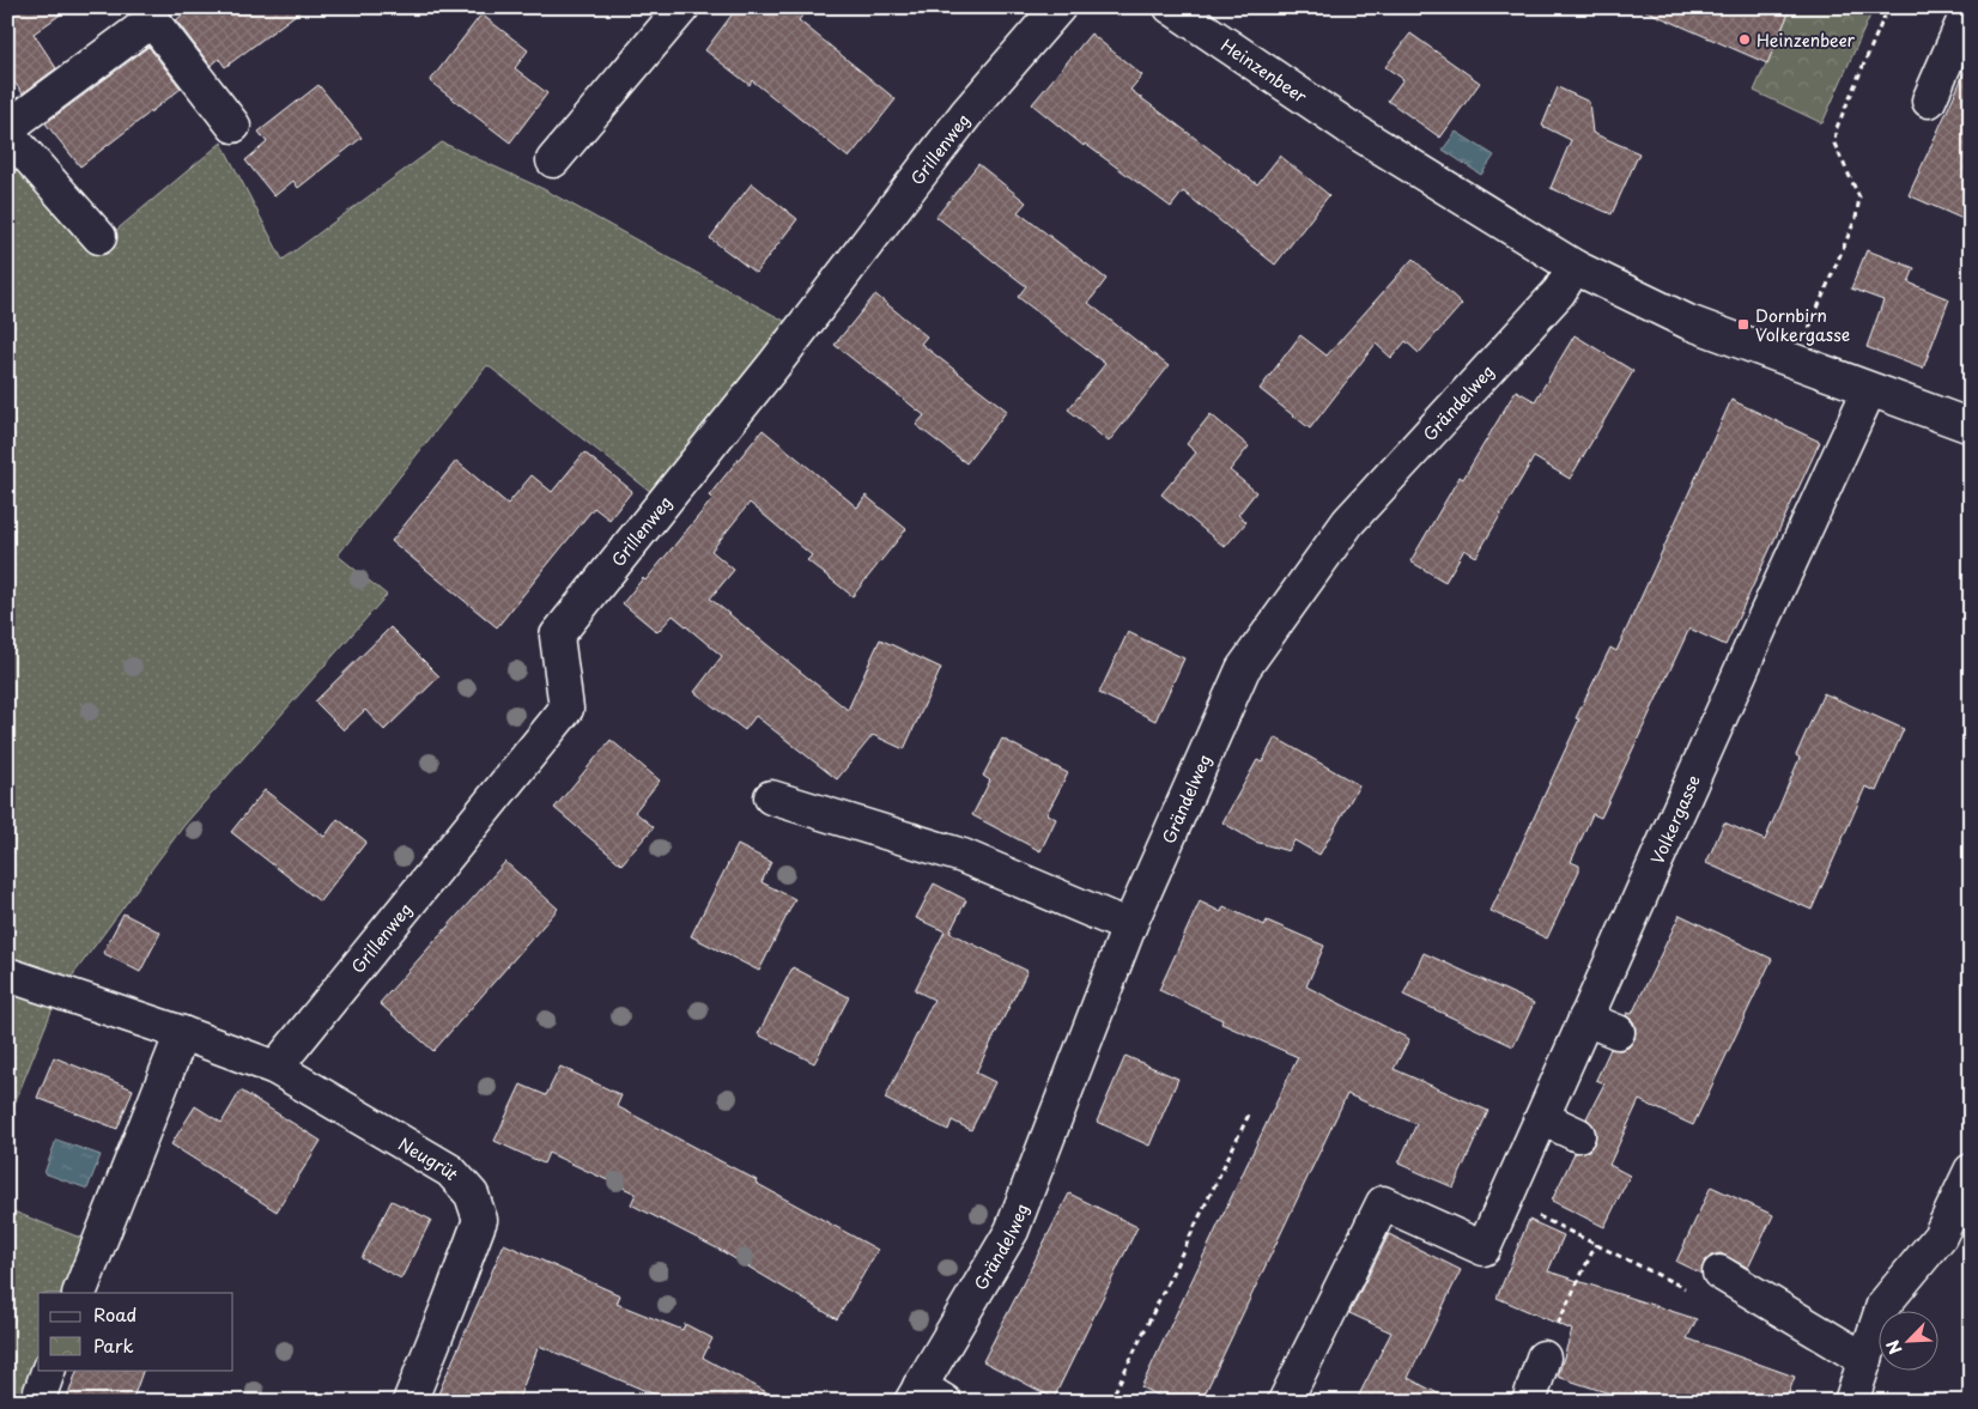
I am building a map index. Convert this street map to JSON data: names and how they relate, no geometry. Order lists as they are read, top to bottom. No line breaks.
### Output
{"streets":{"street":["Heinzenbeer","Grillenweg","Grändelweg","Volkergasse","Neugrüt"]},"crossings":[["Heinzenbeer","Grändelweg"],["Heinzenbeer","Volkergasse"],["Grillenweg","Neugrüt"]],"places":{"other":["Heinzenbeer"],"transit":["Dornbirn Volkergasse"]},"legend":["Road","Park"],"north":"bottom left"}
